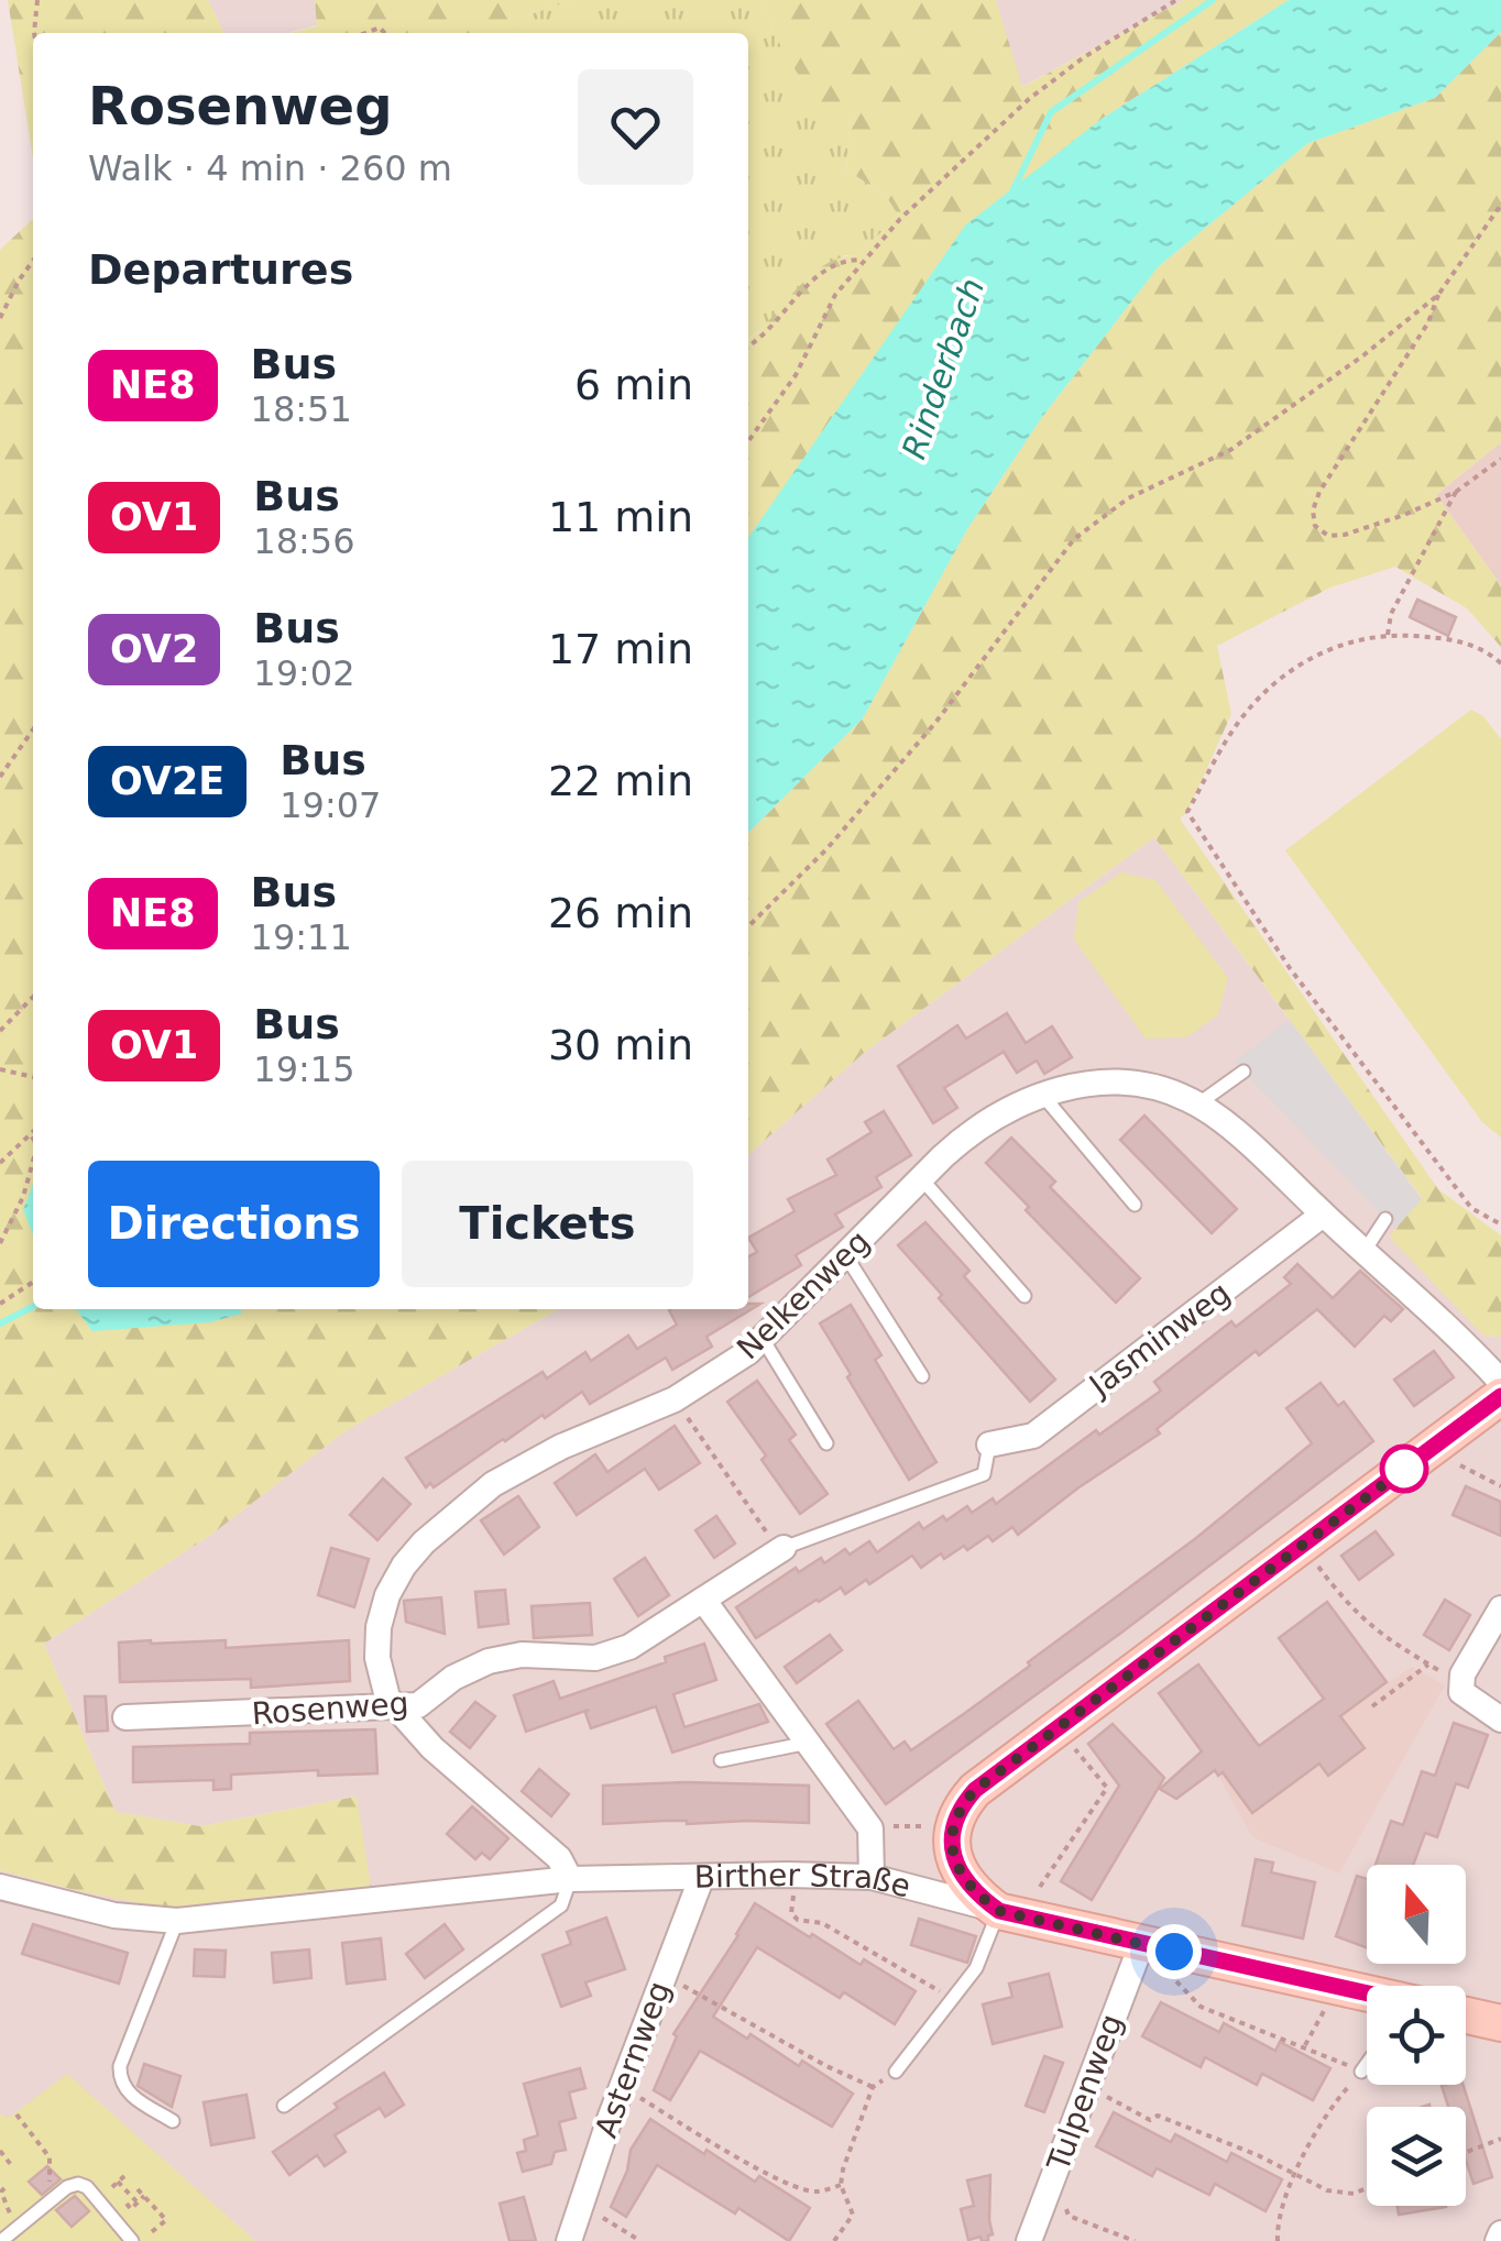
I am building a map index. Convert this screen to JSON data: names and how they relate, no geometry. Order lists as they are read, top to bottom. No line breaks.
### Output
{"streets":{"street":["Nelkenweg","Jasminweg","Rosenweg","Birther Straße","Asternweg","Tulpenweg"]},"crossings":[["Nelkenweg","Jasminweg"],["Nelkenweg","Rosenweg"],["Nelkenweg","Birther Straße"],["Birther Straße","Asternweg"],["Birther Straße","Tulpenweg"]],"water":["Rinderbach"],"lines":["bus line NE8"],"north":"top","page":{"heading":[["Rosenweg","Walk · 4 min · 260 m"],"Departures"],"list":[{"mark":"NE8","name":"Bus","note":"18:51","value":"6 min"},{"mark":"OV1","name":"Bus","note":"18:56","value":"11 min"},{"mark":"OV2","name":"Bus","note":"19:02","value":"17 min"},{"mark":"OV2E","name":"Bus","note":"19:07","value":"22 min"},{"mark":"NE8","name":"Bus","note":"19:11","value":"26 min"},{"mark":"OV1","name":"Bus","note":"19:15","value":"30 min"}],"buttons":["Directions","Tickets"]}}
